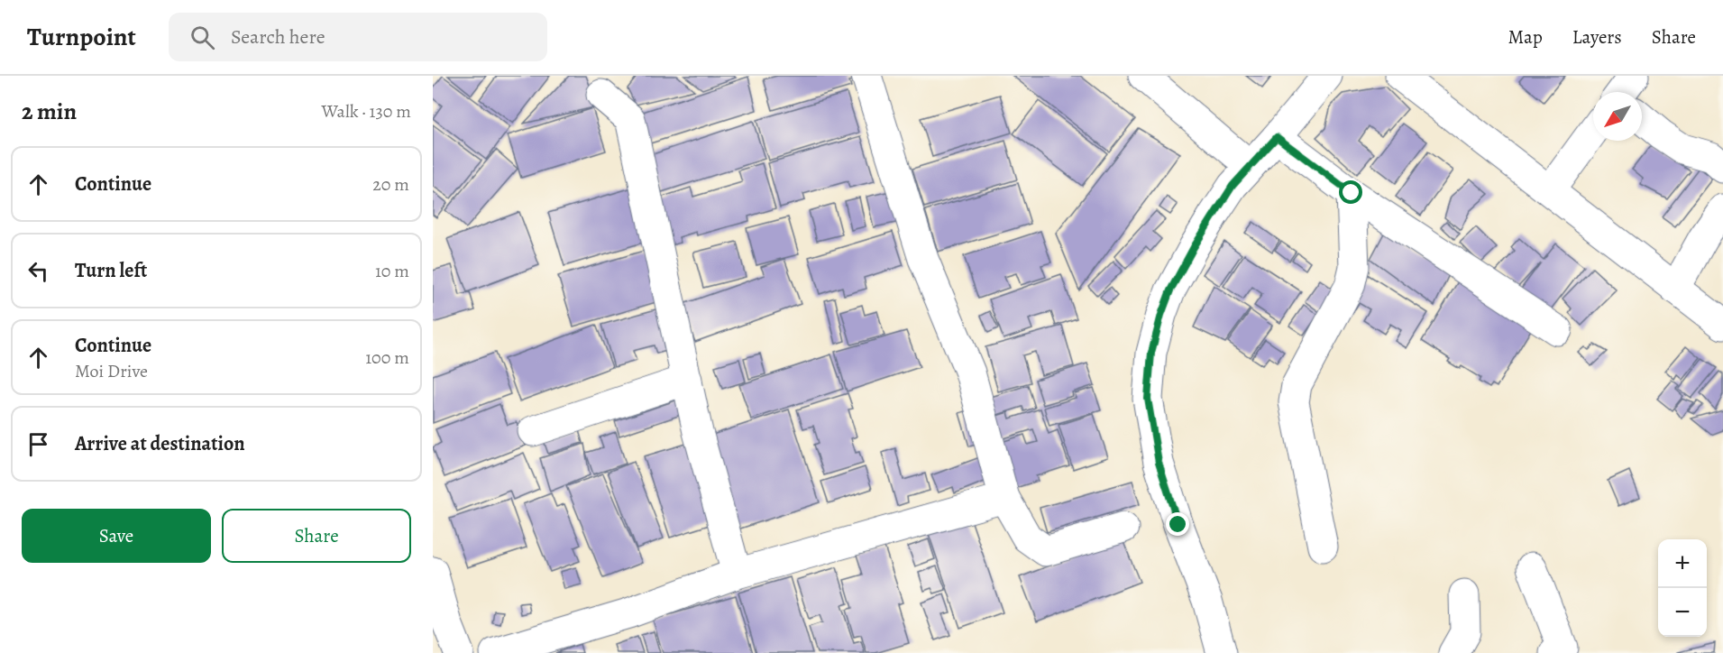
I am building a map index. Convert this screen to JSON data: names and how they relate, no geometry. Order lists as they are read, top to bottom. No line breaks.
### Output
{"north":"bottom left","page":{"header":"Turnpoint","search":"Search here","nav":["Map","Layers","Share"],"heading":["2 min","Walk · 130 m"],"list":[["Continue","20 m"],["Turn left","10 m"],["Continue","Moi Drive","100 m"],"Arrive at destination"],"buttons":["Save","Share"],"map_buttons":["+","−"]}}
